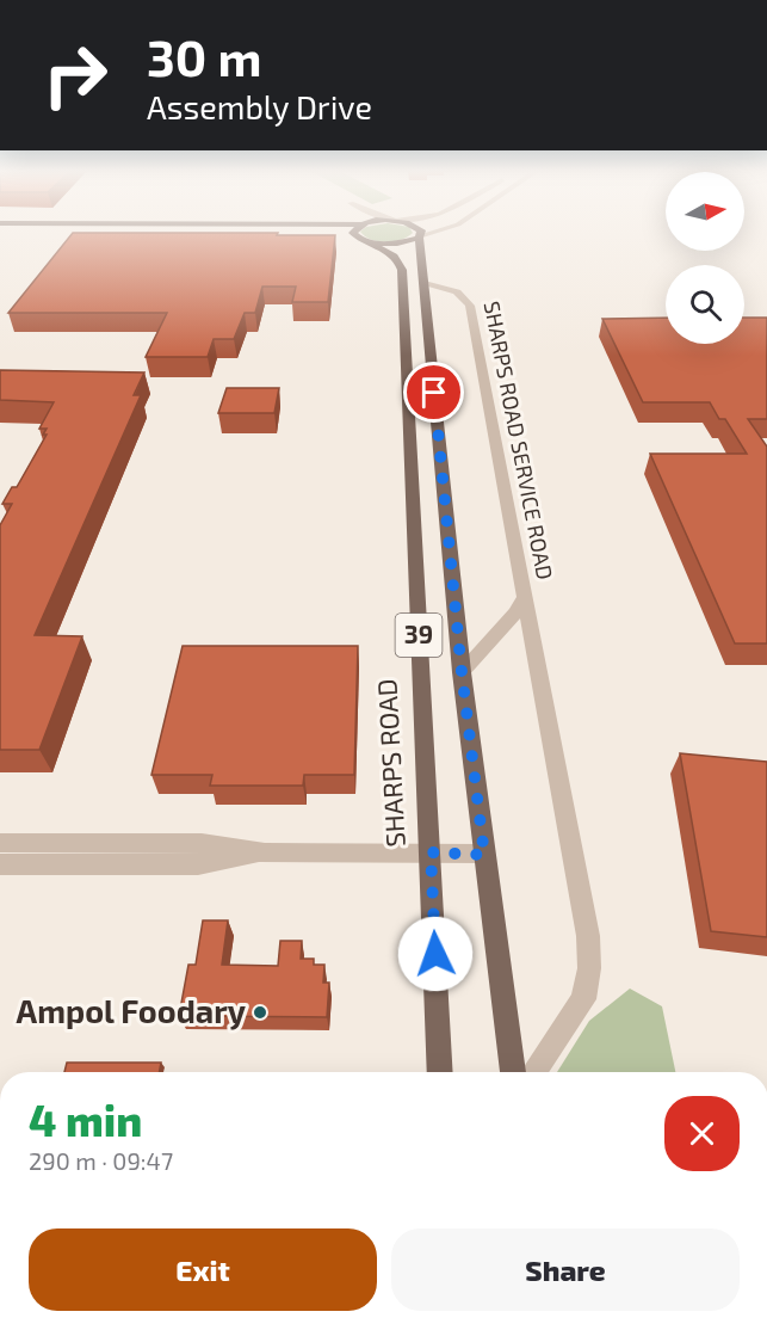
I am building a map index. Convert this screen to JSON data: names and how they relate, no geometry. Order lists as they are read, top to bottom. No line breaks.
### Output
{"streets":{"main road":["39","SHARPS ROAD"],"street":["SHARPS ROAD SERVICE ROAD"]},"crossings":[["SHARPS ROAD SERVICE ROAD","39"],["39","SHARPS ROAD"]],"places":["Ampol Foodary"],"north":"right","page":{"turn":["30 m","Assembly Drive"],"heading":["4 min","290 m · 09:47"],"buttons":["Exit","Share"]}}
